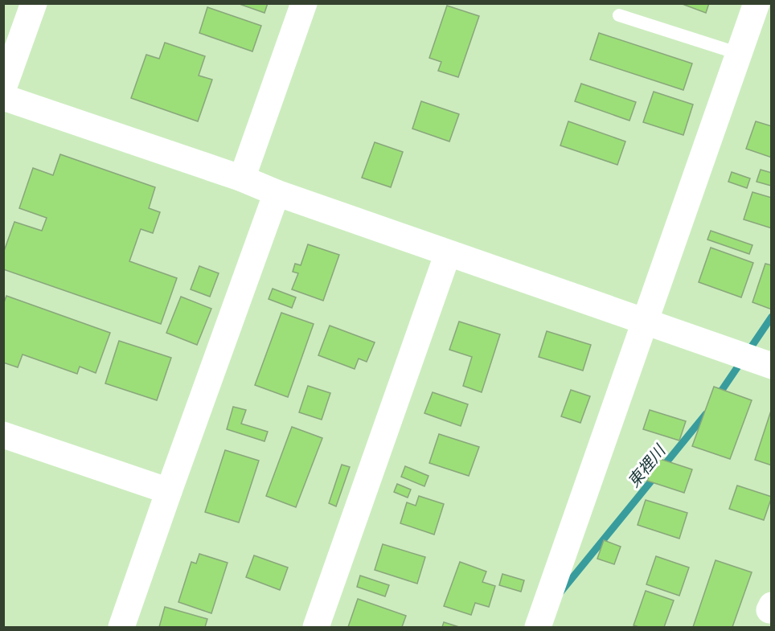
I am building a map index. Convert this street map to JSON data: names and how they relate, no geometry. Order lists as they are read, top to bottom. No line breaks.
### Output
{"water":["東裡川"]}
